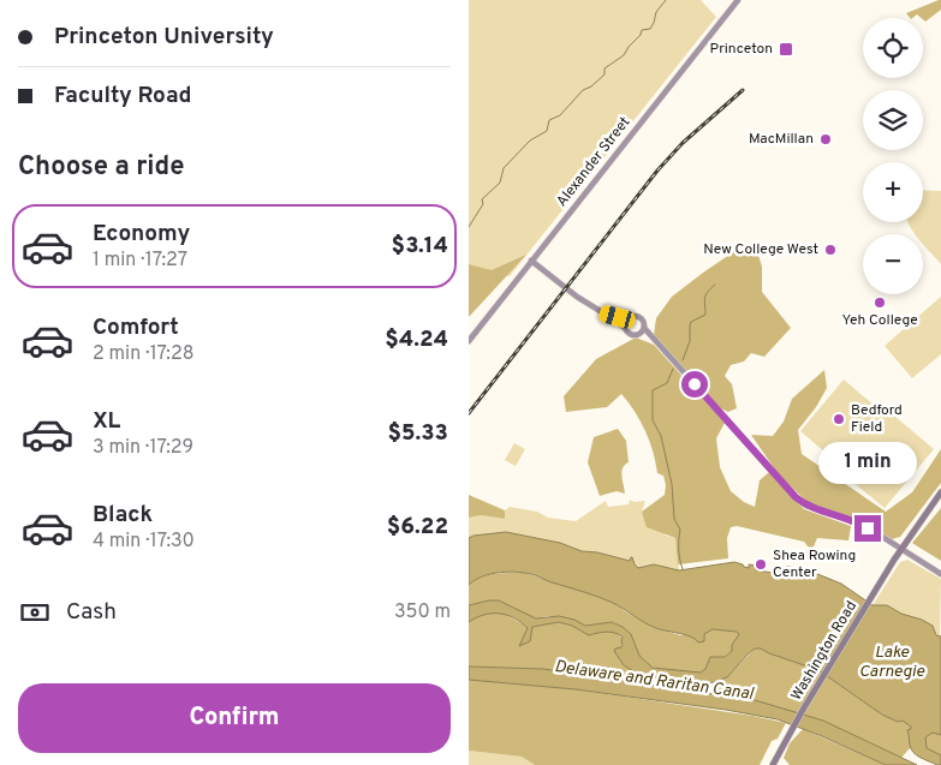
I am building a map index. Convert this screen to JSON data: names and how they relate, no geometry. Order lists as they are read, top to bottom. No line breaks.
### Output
{"streets":{"main road":["Washington Road"],"street":["Alexander Street"]},"water":["Lake Carnegie","Delaware and Raritan Canal"],"places":{"transit":["Princeton"],"other":["MacMillan","New College West","Yeh College","Bedford Field","Shea Rowing Center"]},"page":{"banner":["Princeton University","Faculty Road"],"map_buttons":["+","−"],"heading":"Choose a ride","list":[{"name":"Economy","note":"1 min · 17:27","value":"$3.14"},{"name":"Comfort","note":"2 min · 17:28","value":"$4.24"},{"name":"XL","note":"3 min · 17:29","value":"$5.33"},{"name":"Black","note":"4 min · 17:30","value":"$6.22"}],"bubble":"1 min","pay":["Cash","350 m"],"buttons":"Confirm"}}
